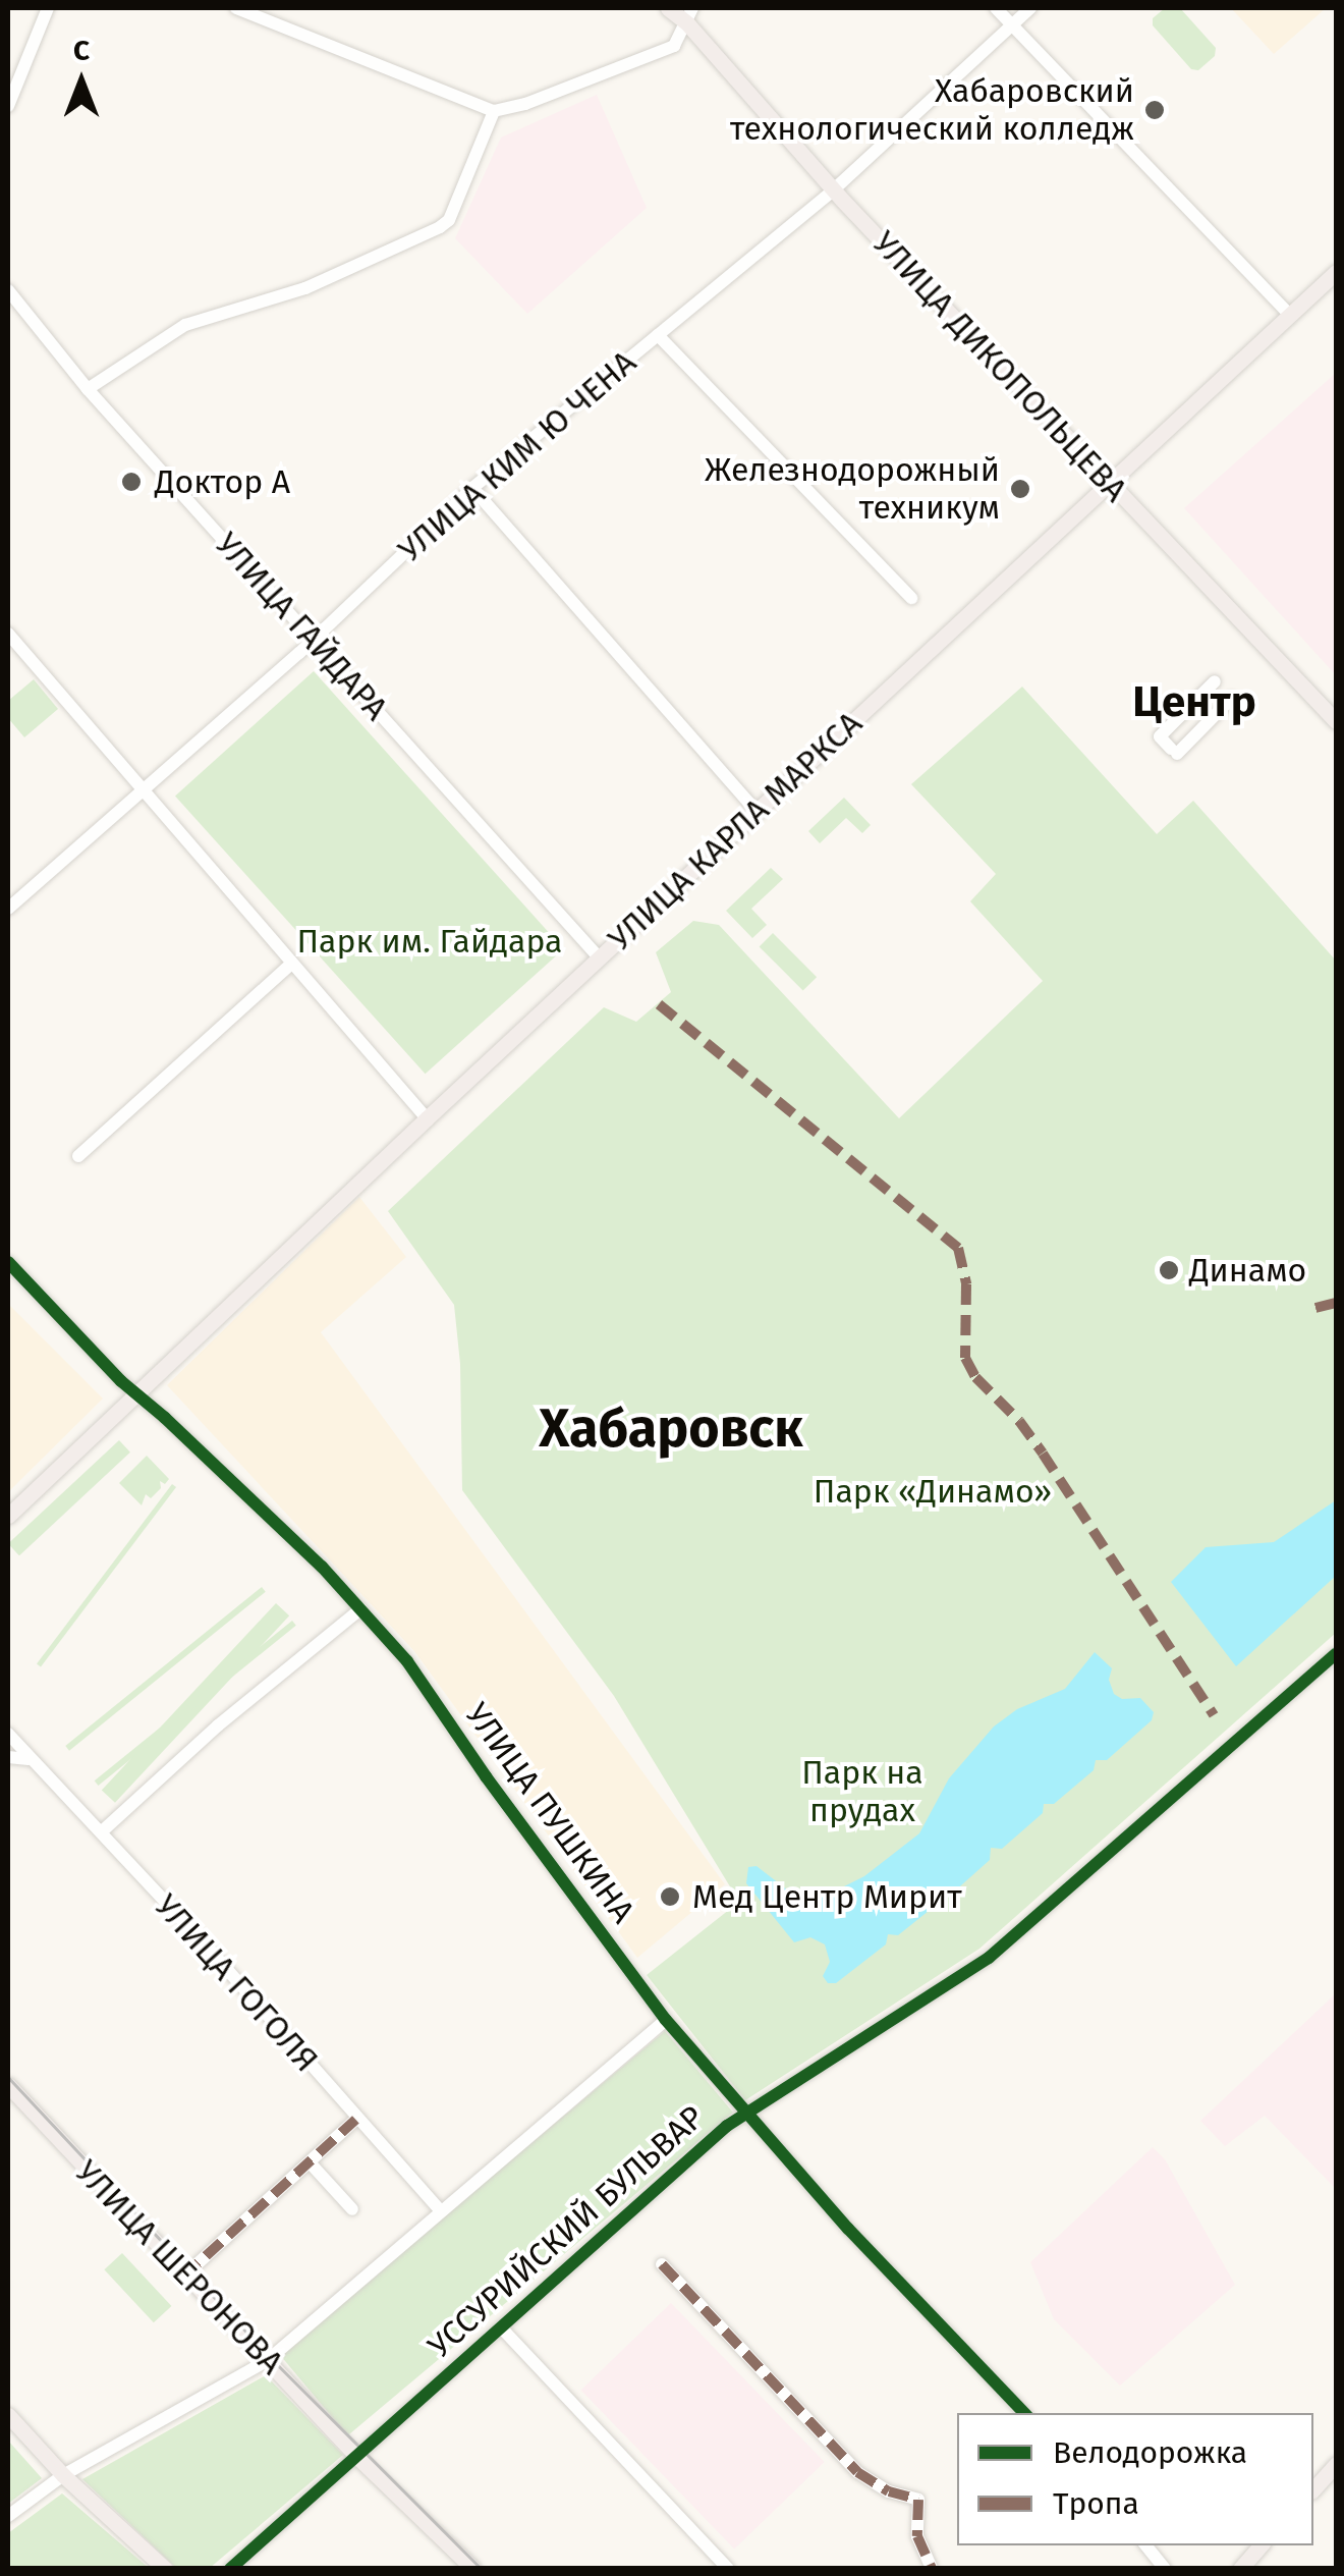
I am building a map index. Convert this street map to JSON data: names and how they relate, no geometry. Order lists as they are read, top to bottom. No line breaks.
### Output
{"streets":{"main road":["УЛИЦА ДИКОПОЛЬЦЕВА","УЛИЦА КАРЛА МАРКСА","УЛИЦА ШЕРОНОВА"],"street":["УЛИЦА КИМ Ю ЧЕНА","УЛИЦА ГАЙДАРА","УЛИЦА ПУШКИНА","УЛИЦА ГОГОЛЯ","УССУРИЙСКИЙ БУЛЬВАР"]},"crossings":[["УЛИЦА ДИКОПОЛЬЦЕВА","УЛИЦА КИМ Ю ЧЕНА"],["УЛИЦА ДИКОПОЛЬЦЕВА","УЛИЦА КАРЛА МАРКСА"],["УЛИЦА КИМ Ю ЧЕНА","УЛИЦА ГАЙДАРА"],["УЛИЦА ГАЙДАРА","УЛИЦА КАРЛА МАРКСА"],["УЛИЦА КАРЛА МАРКСА","УЛИЦА ПУШКИНА"],["УЛИЦА ПУШКИНА","УССУРИЙСКИЙ БУЛЬВАР"],["УССУРИЙСКИЙ БУЛЬВАР","УЛИЦА ШЕРОНОВА"]],"districts":["Центр","Хабаровск"],"parks":["Парк им. Гайдара","Парк «Динамо»","Парк на прудах"],"places":["Хабаровский технологический колледж","Доктор А","Железнодорожный техникум","Динамо","Мед Центр Мирит"],"legend":["Велодорожка","Тропа"],"north":"top"}
